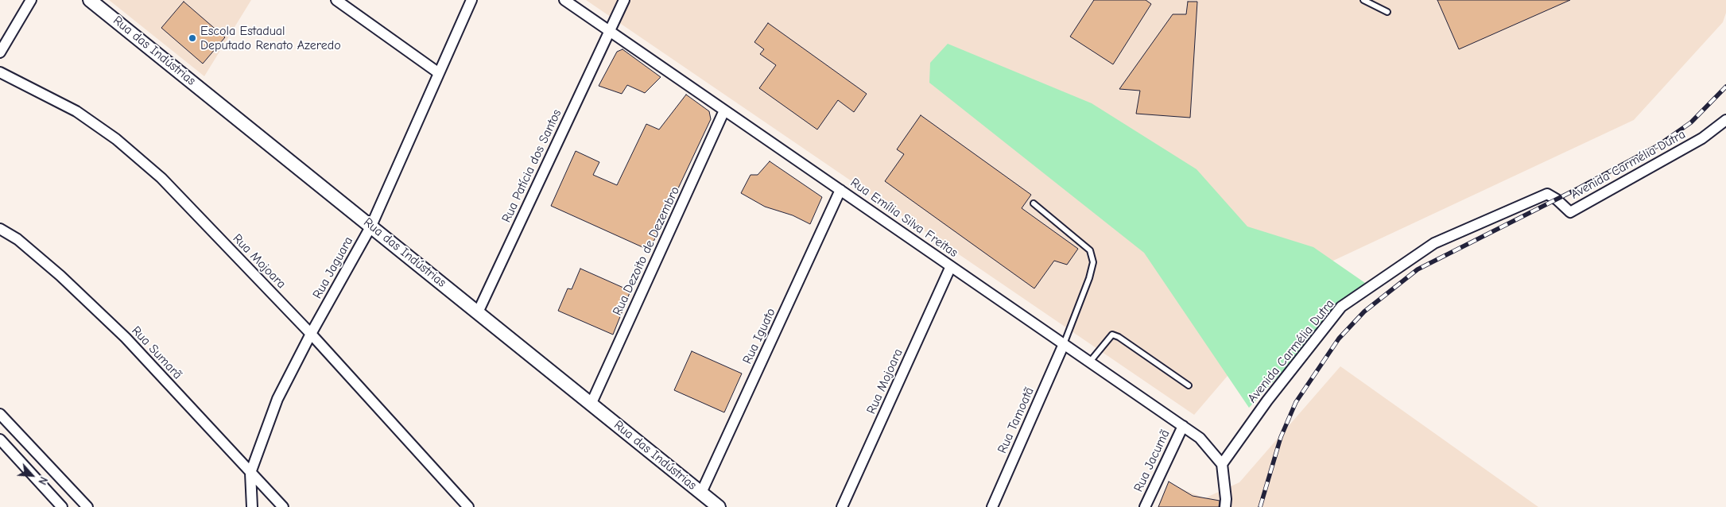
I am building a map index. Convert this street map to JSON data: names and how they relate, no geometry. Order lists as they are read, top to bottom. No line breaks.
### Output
{"streets":{"street":["Rua das Indústrias","Avenida Carmélia Dutra","Rua Patícia dos Santos","Rua Emília Silva Freitas","Rua Dezoito de Dezembro","Rua Mojoara","Rua Jaguara","Rua Iguato","Rua Sumarã","Rua Tamoatã","Rua Jacumã"]},"crossings":[["Rua das Indústrias","Rua Patícia dos Santos"],["Rua das Indústrias","Rua Dezoito de Dezembro"],["Rua das Indústrias","Rua Jaguara"],["Rua das Indústrias","Rua Iguato"],["Avenida Carmélia Dutra","Rua Emília Silva Freitas"],["Rua Patícia dos Santos","Rua Emília Silva Freitas"],["Rua Emília Silva Freitas","Rua Dezoito de Dezembro"],["Rua Emília Silva Freitas","Rua Mojoara"],["Rua Emília Silva Freitas","Rua Iguato"],["Rua Emília Silva Freitas","Rua Tamoatã"],["Rua Emília Silva Freitas","Rua Jacumã"],["Rua Mojoara","Rua Jaguara"],["Rua Jaguara","Rua Sumarã"]],"places":["Escola Estadual Deputado Renato Azeredo"],"north":"bottom right"}
